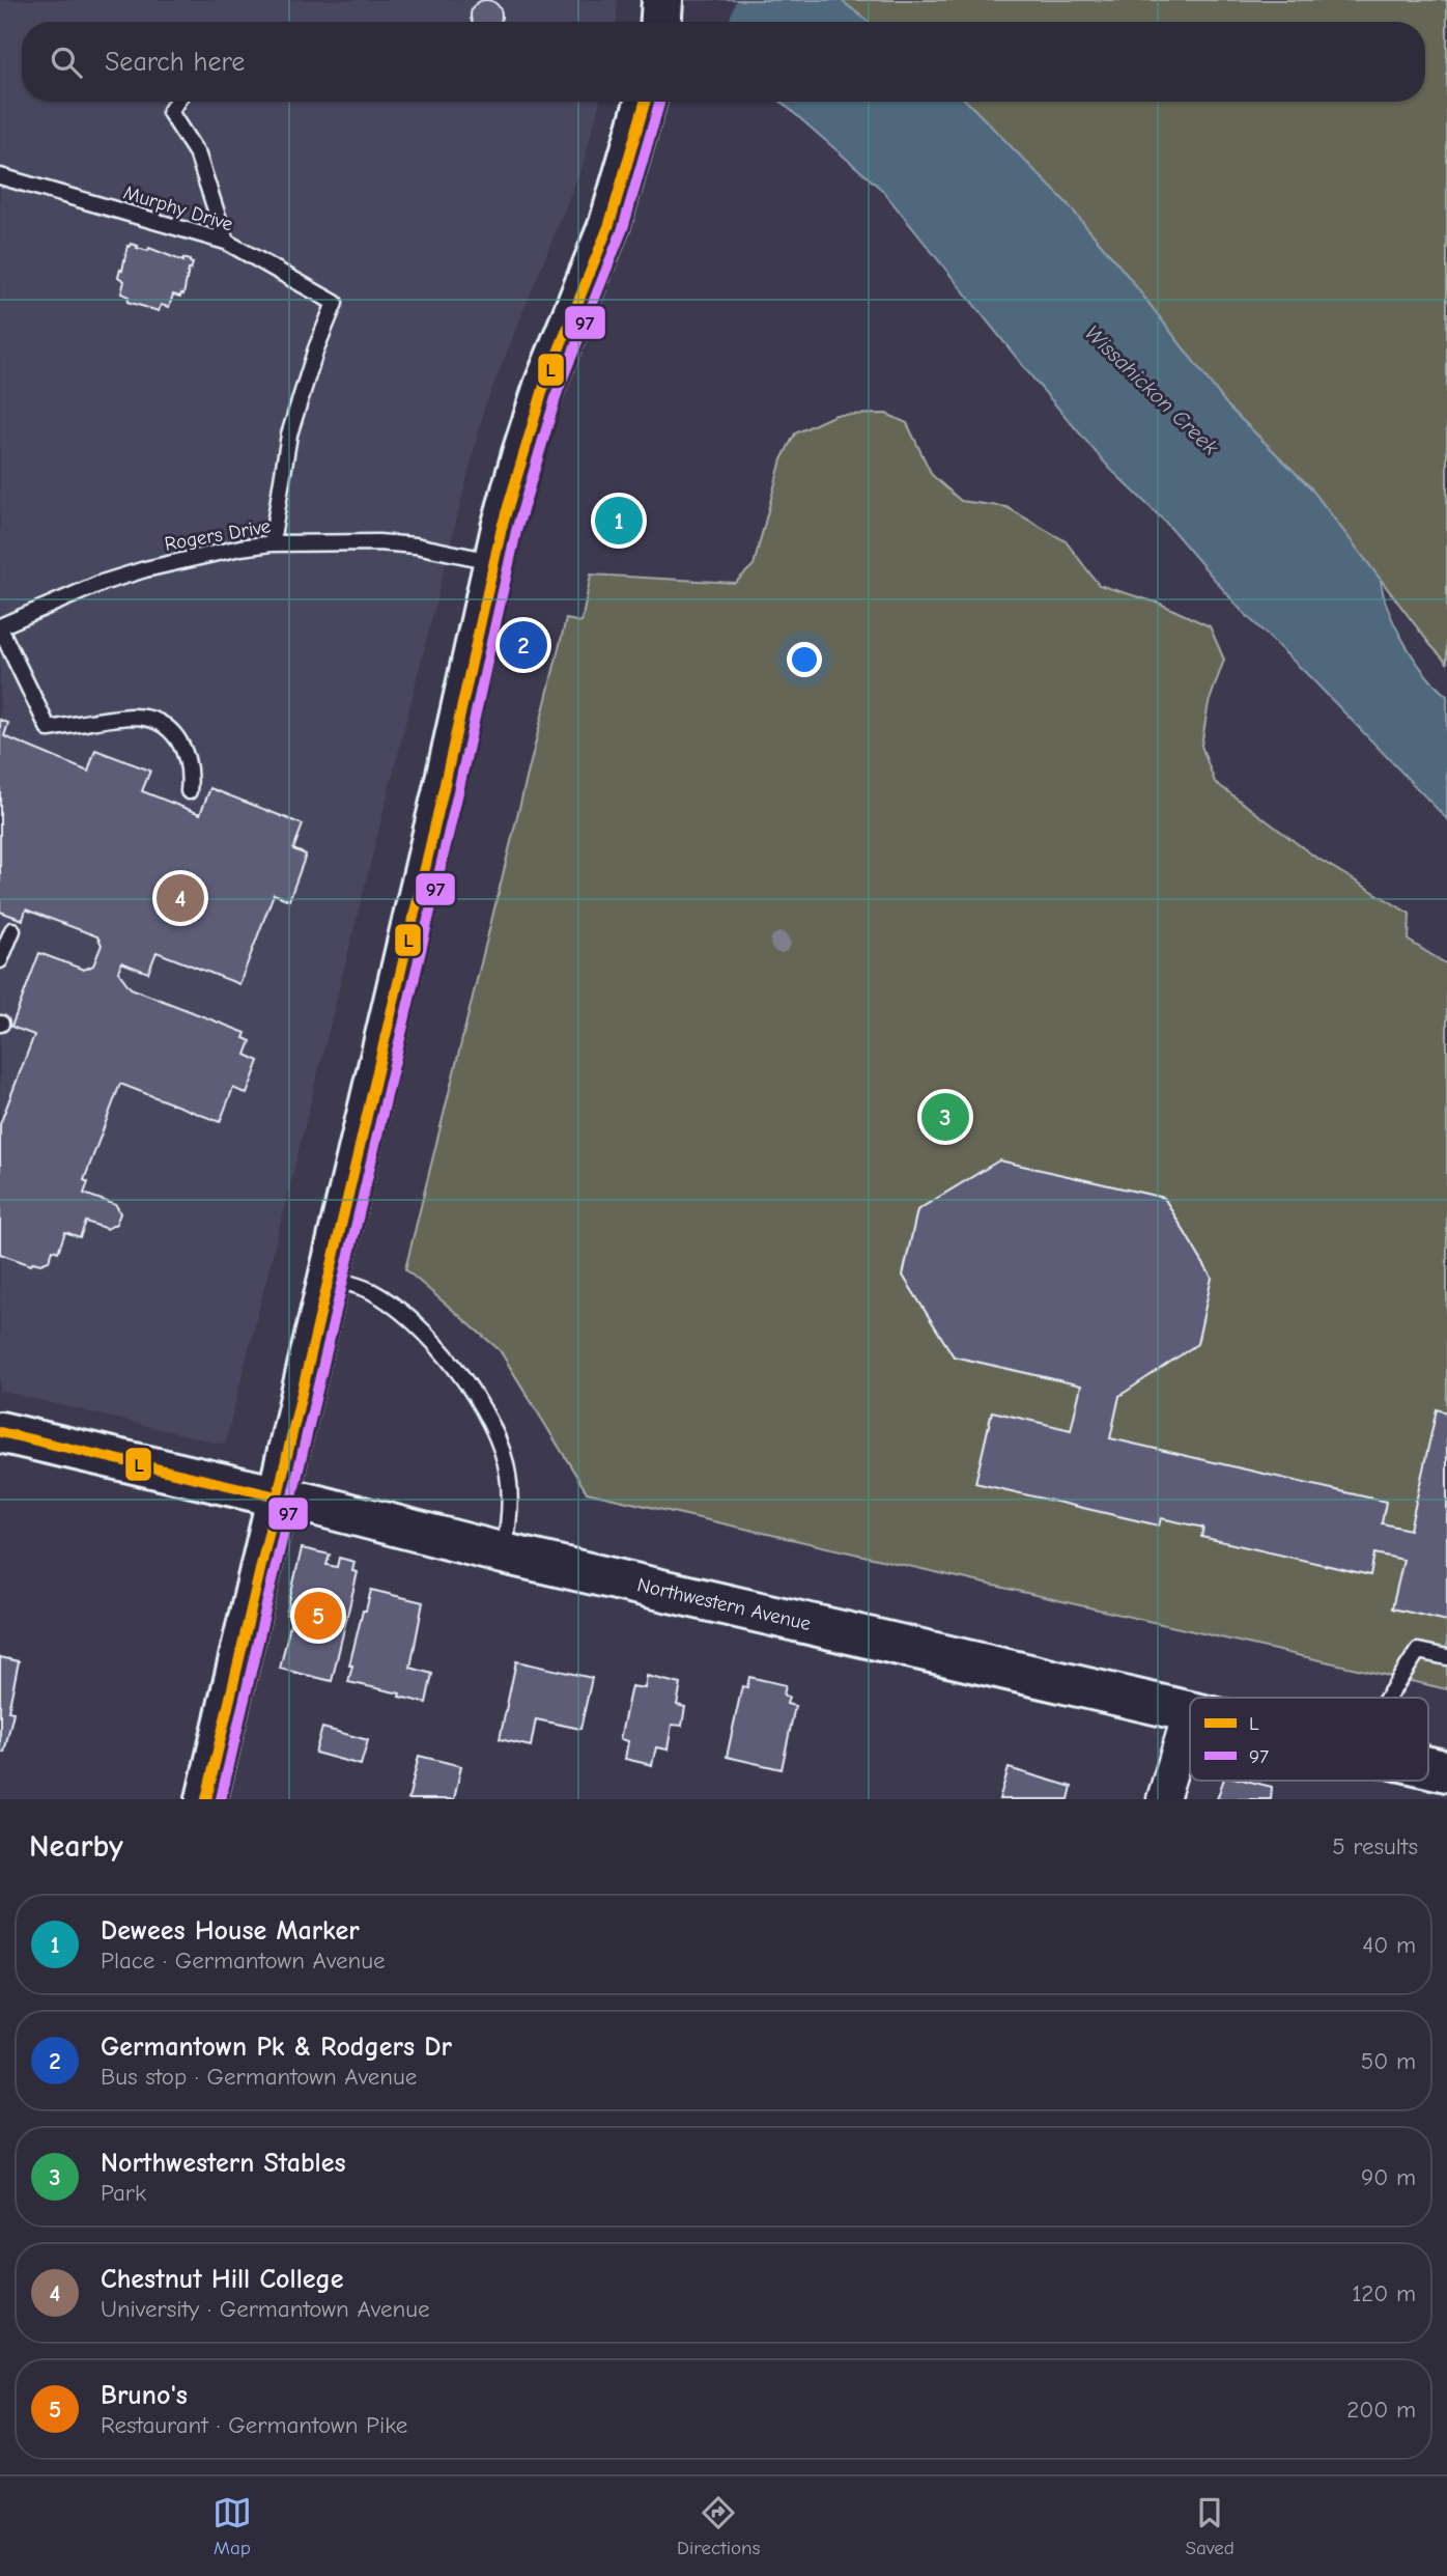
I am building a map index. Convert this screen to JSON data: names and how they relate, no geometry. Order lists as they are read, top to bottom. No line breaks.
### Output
{"streets":{"main road":["Northwestern Avenue"],"lane":["Murphy Drive","Rogers Drive"]},"crossings":[["Murphy Drive","Rogers Drive"]],"water":["Wissahickon Creek"],"lines":["transit line L","transit line 97"],"legend":["L","97"],"page":{"search":"Search here","pins":["1","2","4","3","5"],"heading":["Nearby","5 results"],"list":[{"mark":"1","name":"Dewees House Marker","note":"Place · Germantown Avenue","value":"40 m"},{"mark":"2","name":"Germantown Pk & Rodgers Dr","note":"Bus stop · Germantown Avenue","value":"50 m"},{"mark":"3","name":"Northwestern Stables","note":"Park","value":"90 m"},{"mark":"4","name":"Chestnut Hill College","note":"University · Germantown Avenue","value":"120 m"},{"mark":"5","name":"Bruno's","note":"Restaurant · Germantown Pike","value":"200 m"}],"nav":["Map","Directions","Saved"]}}
